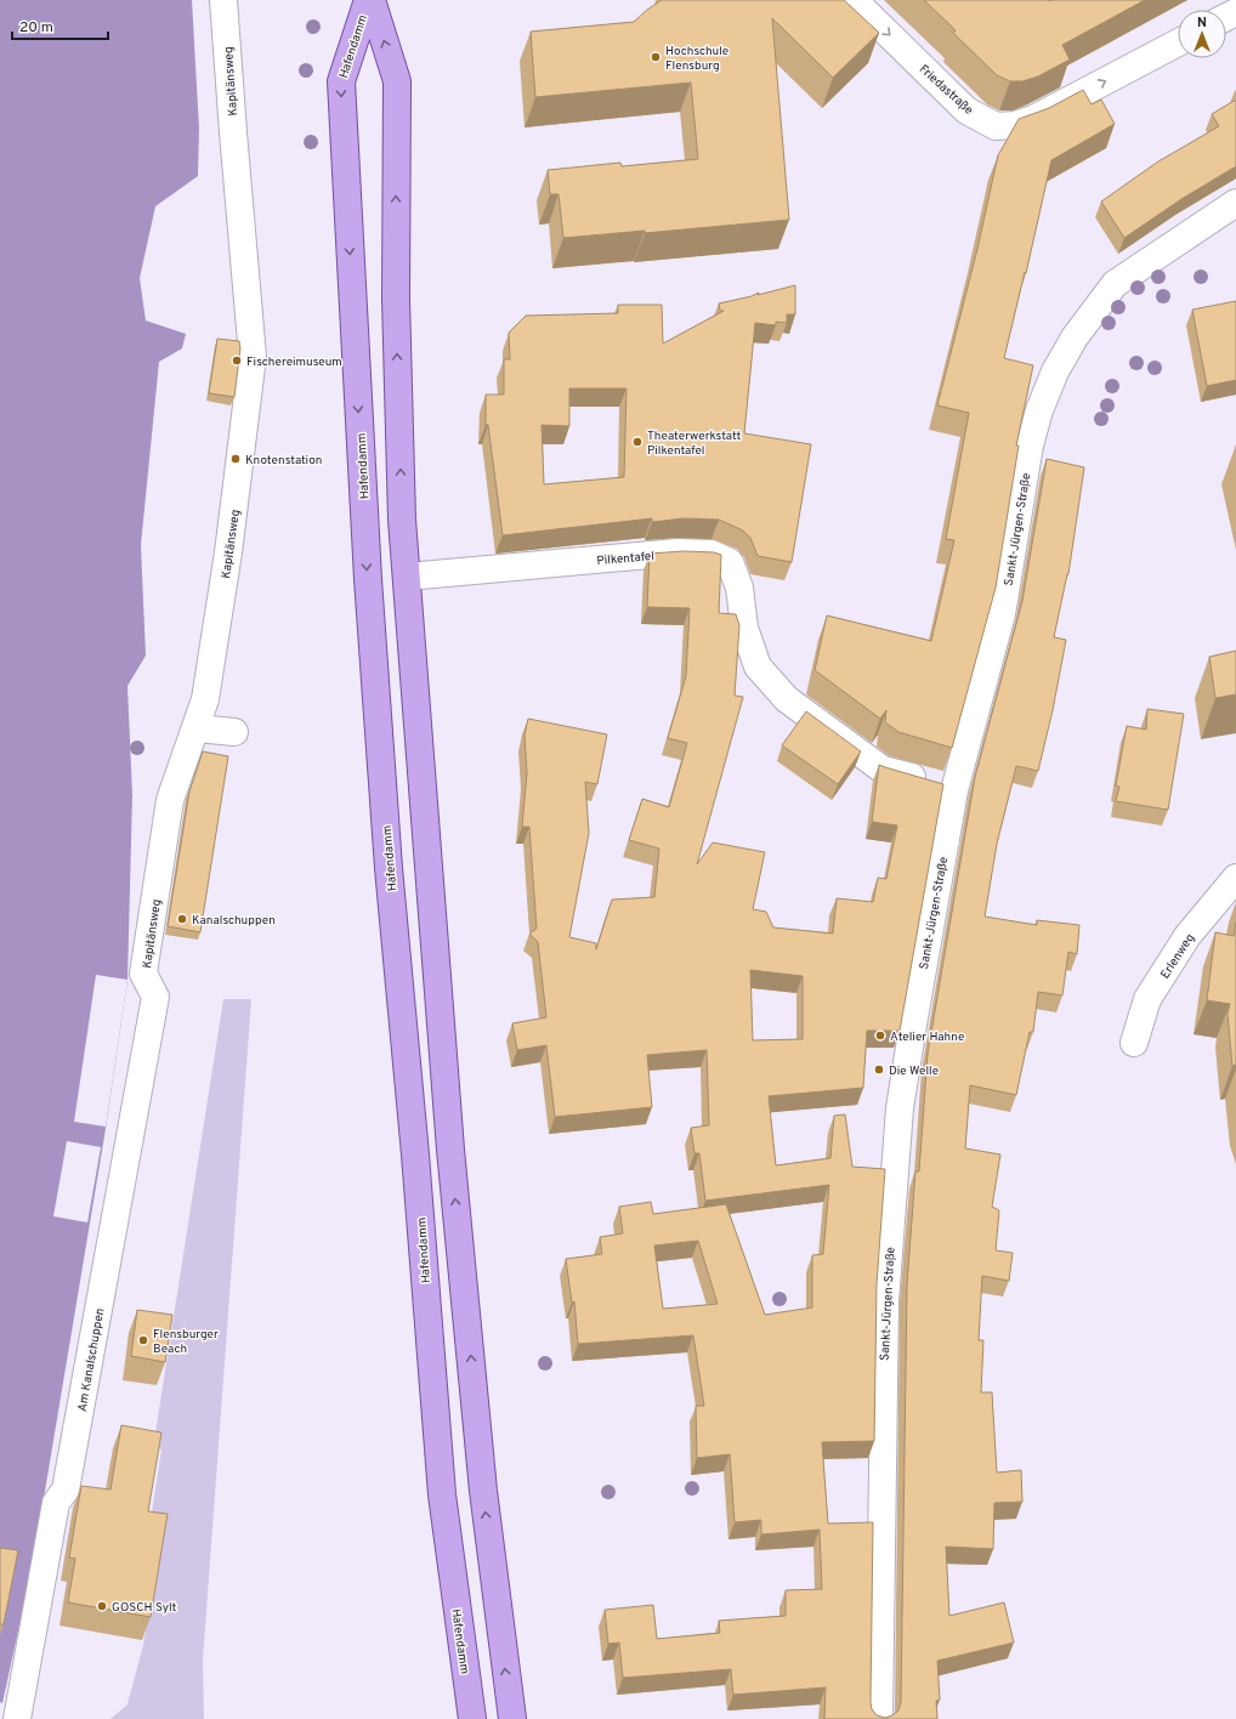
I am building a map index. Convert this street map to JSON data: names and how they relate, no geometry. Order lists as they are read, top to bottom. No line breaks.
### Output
{"streets":{"main road":["Hafendamm"],"street":["Kapitänsweg","Friedastraße","Sankt-Jürgen-Straße","Pilkentafel","Erlenweg","Am Kanalschuppen"]},"crossings":[["Hafendamm","Pilkentafel"],["Kapitänsweg","Am Kanalschuppen"],["Sankt-Jürgen-Straße","Pilkentafel"]],"one_way":["Friedastraße"],"places":["Hochschule Flensburg","Fischereimuseum","Theaterwerkstatt Pilkentafel","Knotenstation","Kanalschuppen","Atelier Hahne","Die Welle","Flensburger Beach","GOSCH Sylt"],"scale_bar":"20 m","north":"top"}
